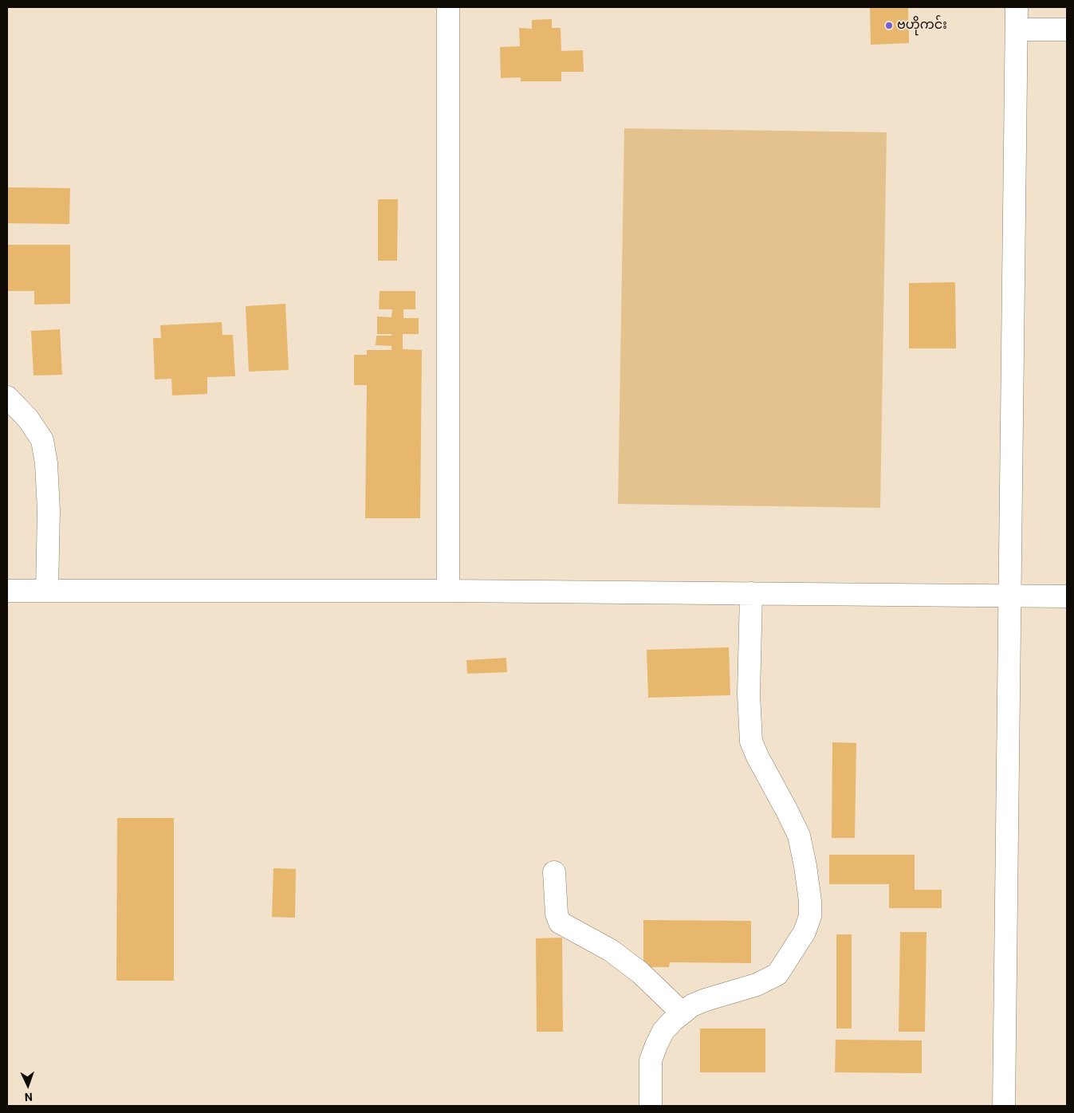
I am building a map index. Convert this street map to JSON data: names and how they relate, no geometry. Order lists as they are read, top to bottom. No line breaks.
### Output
{"places":["ဗဟိုကင်း"],"north":"bottom"}
